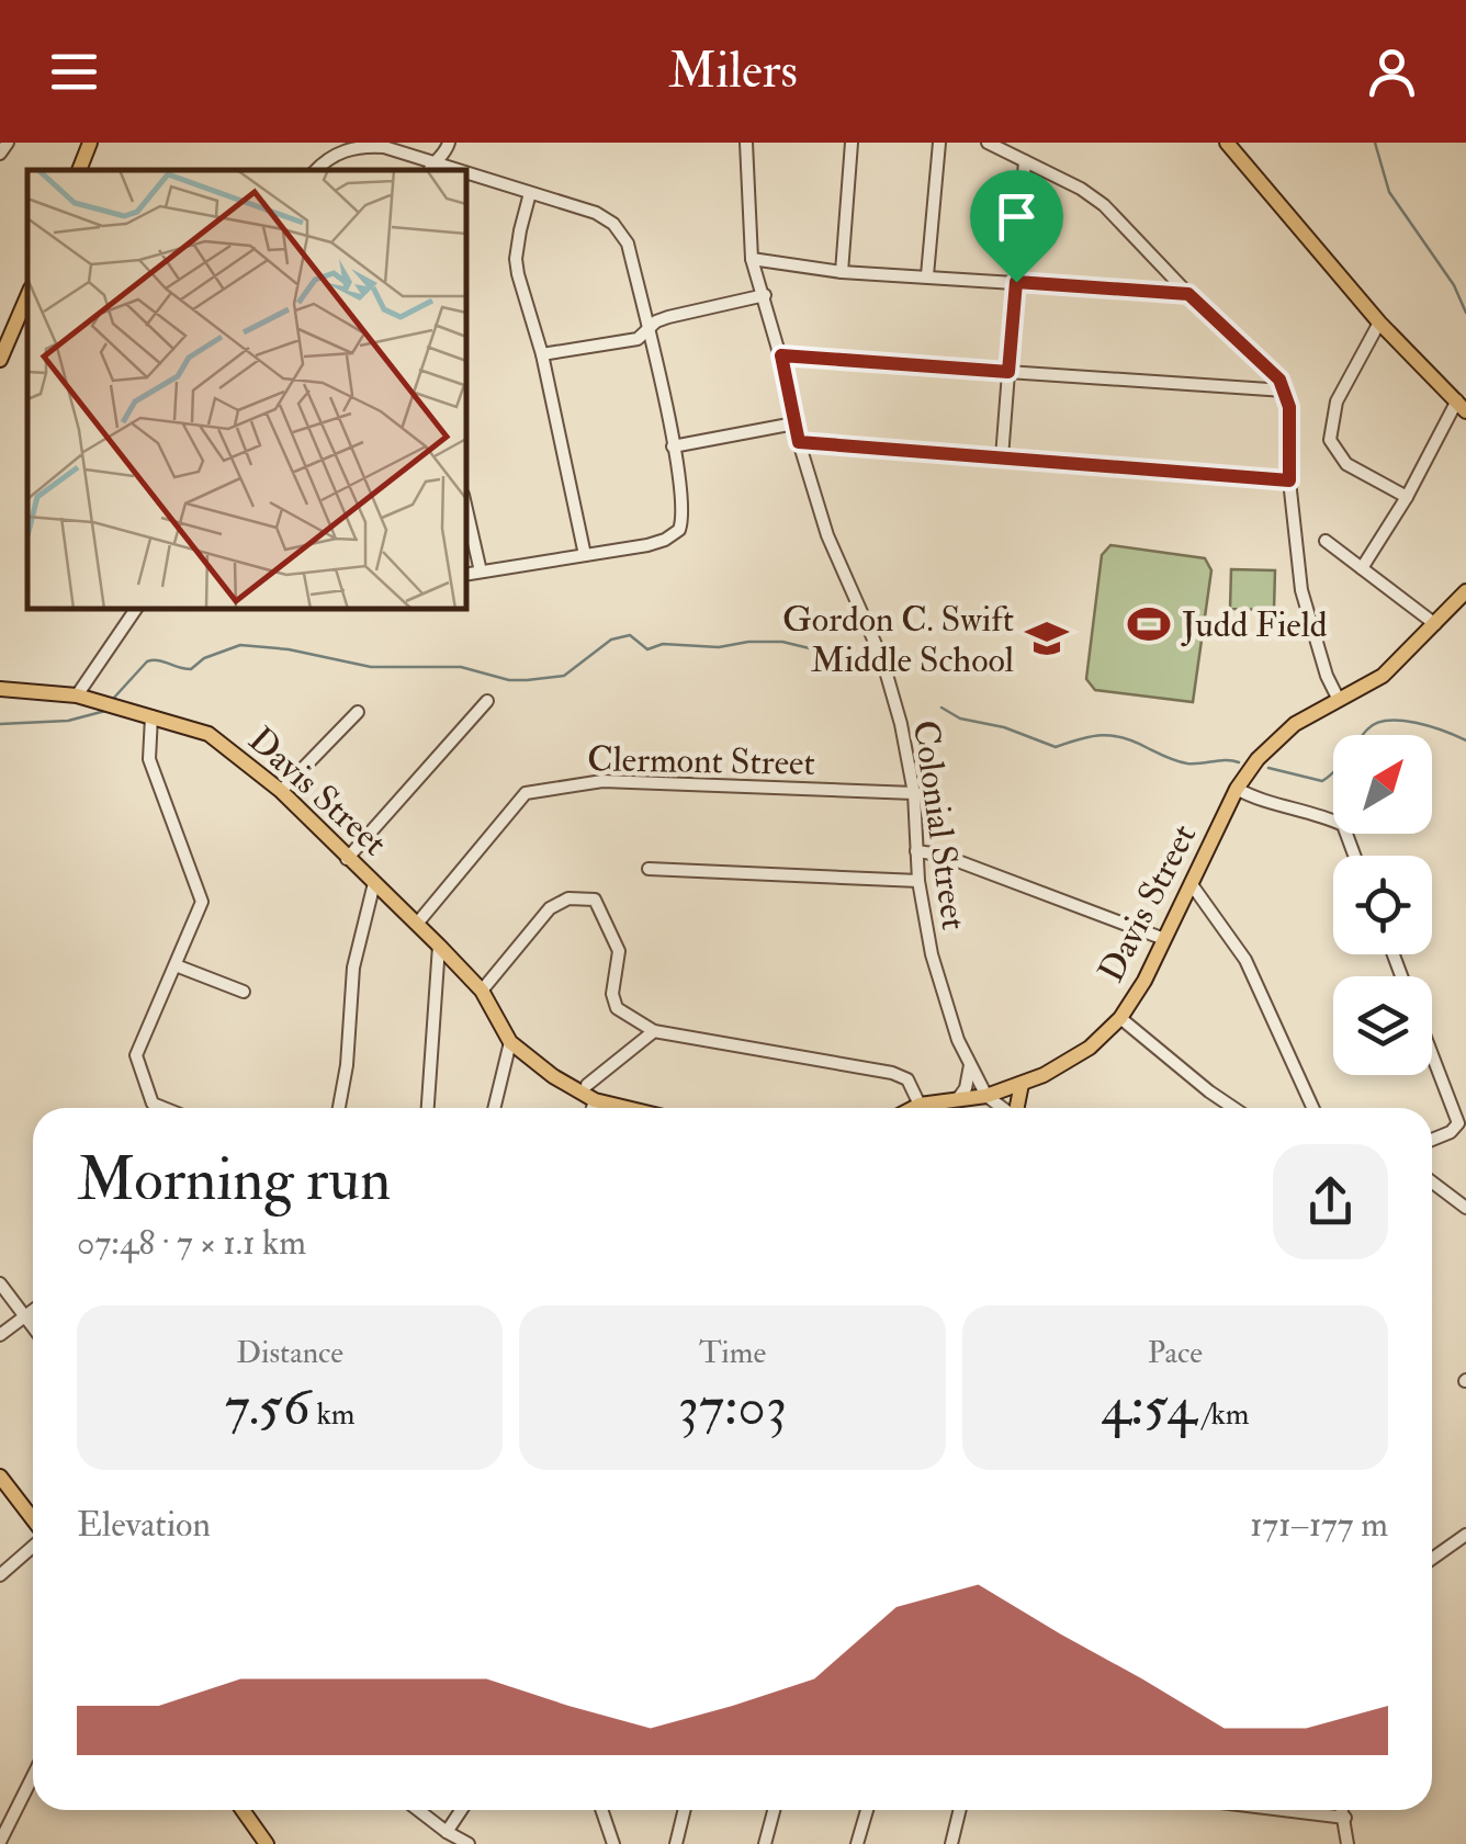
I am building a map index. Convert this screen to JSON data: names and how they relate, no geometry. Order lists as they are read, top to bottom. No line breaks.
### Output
{"streets":{"main road":["Davis Street"],"street":["Clermont Street","Colonial Street"]},"crossings":[["Clermont Street","Davis Street"],["Clermont Street","Colonial Street"],["Davis Street","Colonial Street"]],"places":{"sports":["Judd Field"],"school or university":["Gordon C. Swift Middle School"]},"north":"top right","page":{"header":"Milers","heading":["Morning run","07:48 · 7 × 1.1 km"],"stats":[["Distance","7.56 km"],["Time","37:03"],["Pace","4:54 /km"]],"chart":["Elevation","171–177 m"]}}
